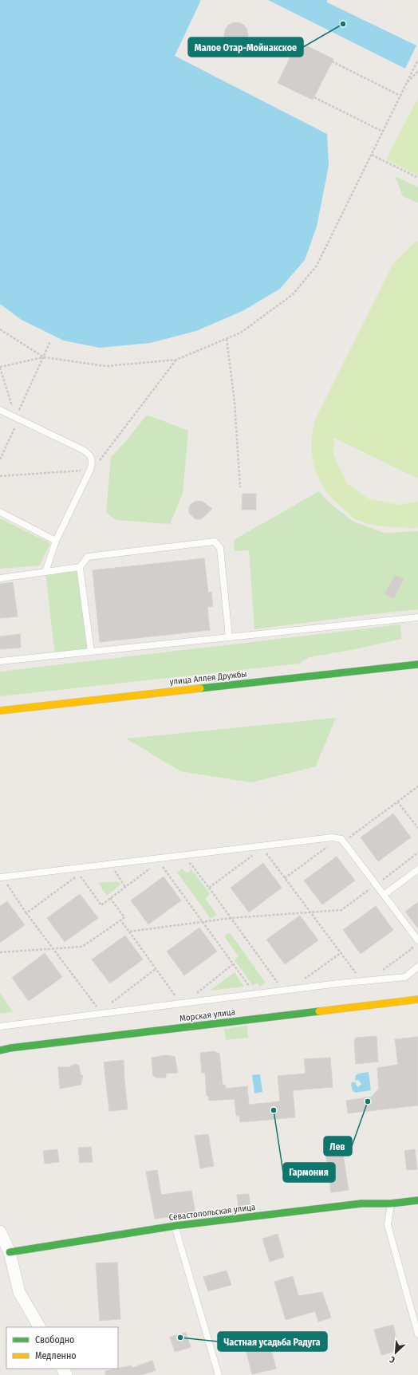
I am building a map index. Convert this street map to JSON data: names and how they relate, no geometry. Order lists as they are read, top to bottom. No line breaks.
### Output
{"streets":{"street":["улица Аллея Дружбы","Морская улица","Севастопольская улица"]},"places":["Малое Отар-Мойнакское","Лев","Гармония","Частная усадьба Радуга"],"legend":["Свободно","Медленно"],"north":"bottom left"}
